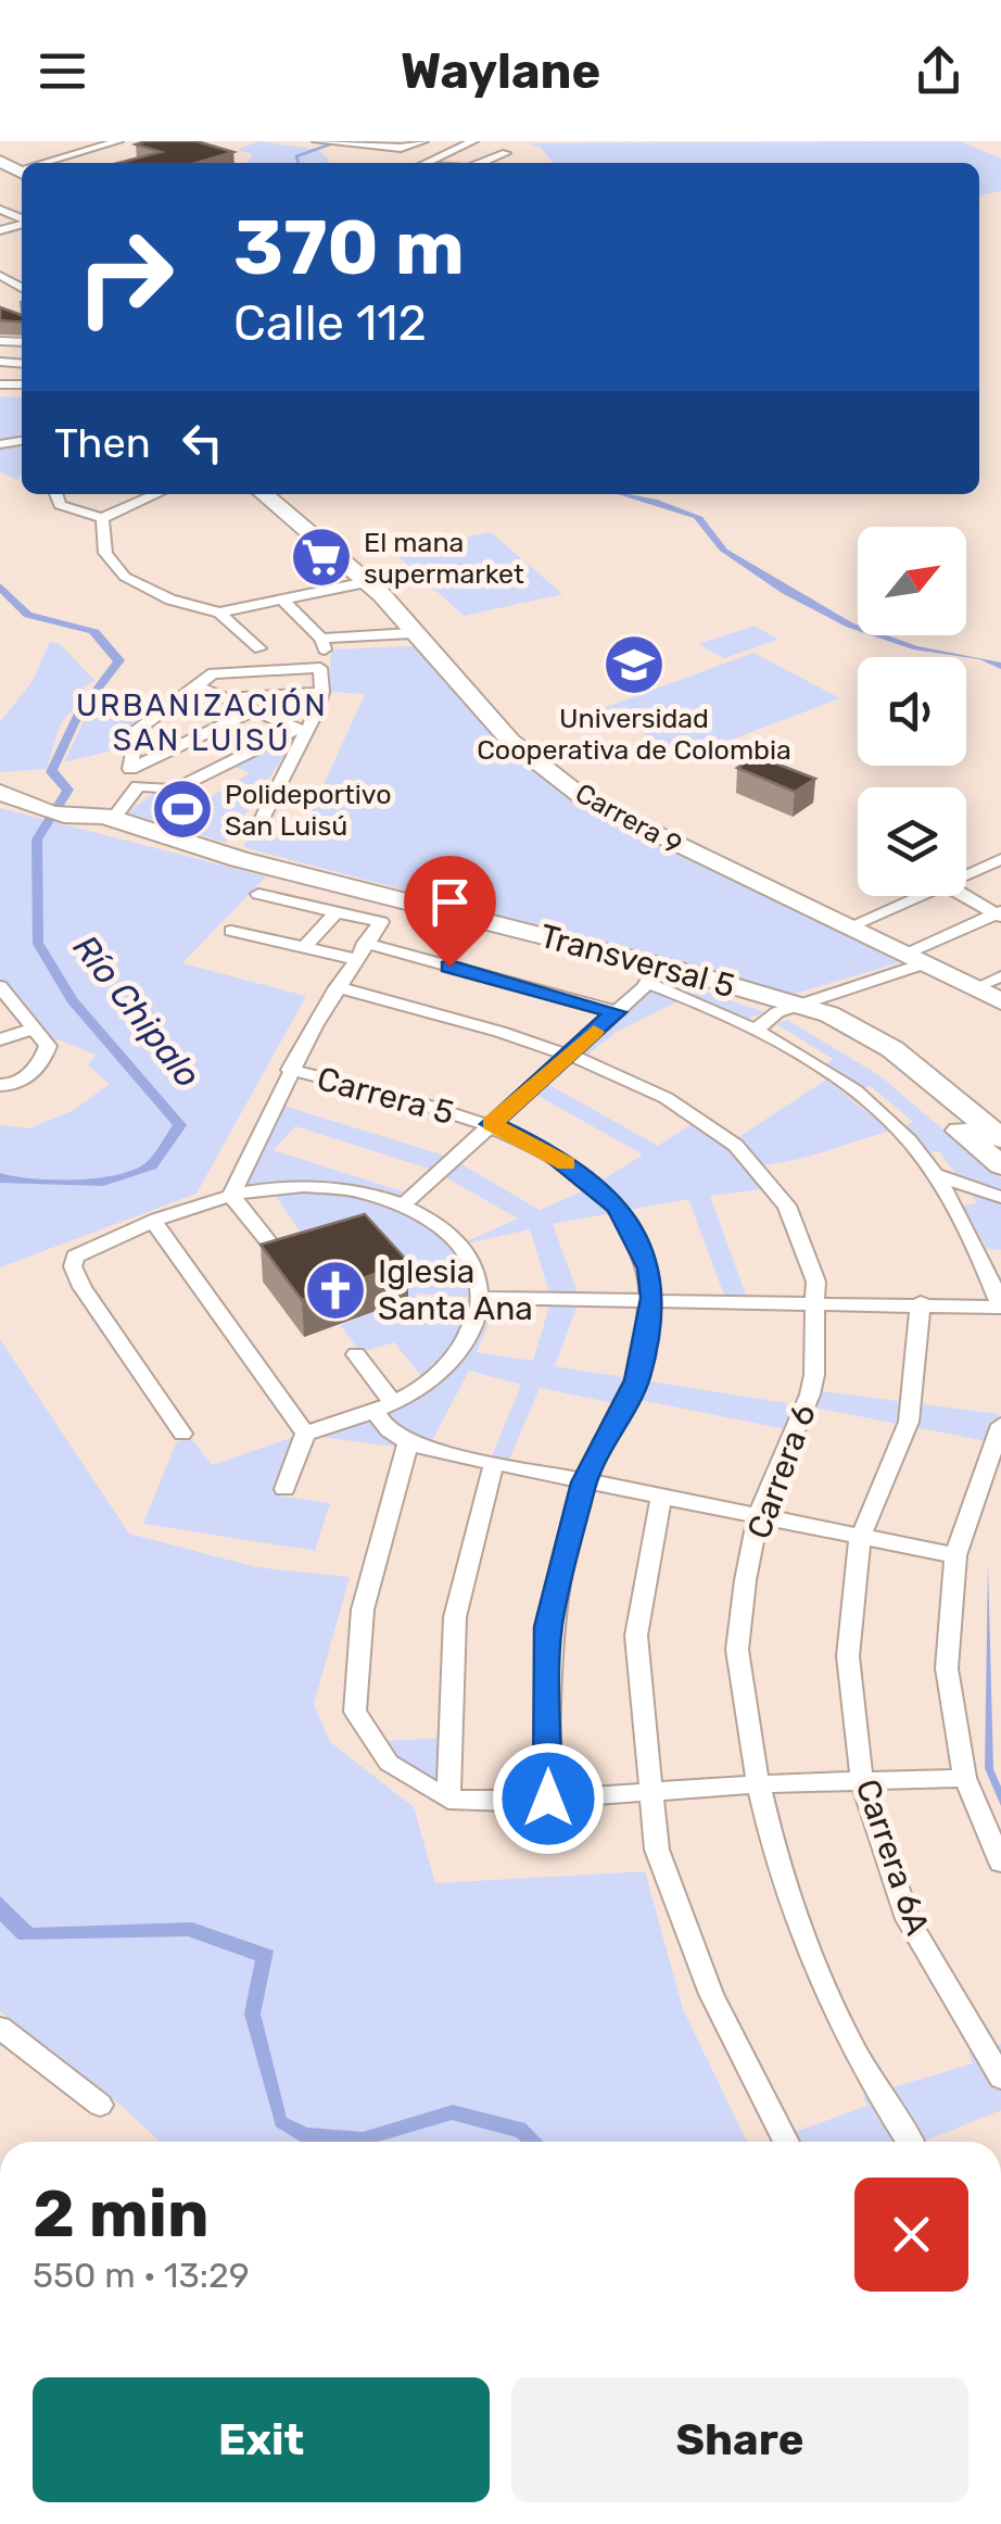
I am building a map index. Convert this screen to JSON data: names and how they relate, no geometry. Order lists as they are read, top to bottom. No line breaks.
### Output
{"streets":{"main road":["Carrera 9","Transversal 5"],"street":["Carrera 5","Carrera 6","Carrera 6A"]},"districts":["URBANIZACIÓN SAN LUISÚ"],"water":["Río Chipalo"],"places":{"supermarket":["El mana supermarket"],"school or university":["Universidad Cooperativa de Colombia"],"sports":["Polideportivo San Luisú"],"church":["Iglesia Santa Ana"]},"north":"top right","page":{"header":"Waylane","turn":["370 m","Calle 112"],"then":"Then","heading":["2 min","550 m · 13:29"],"buttons":["Exit","Share"]}}
